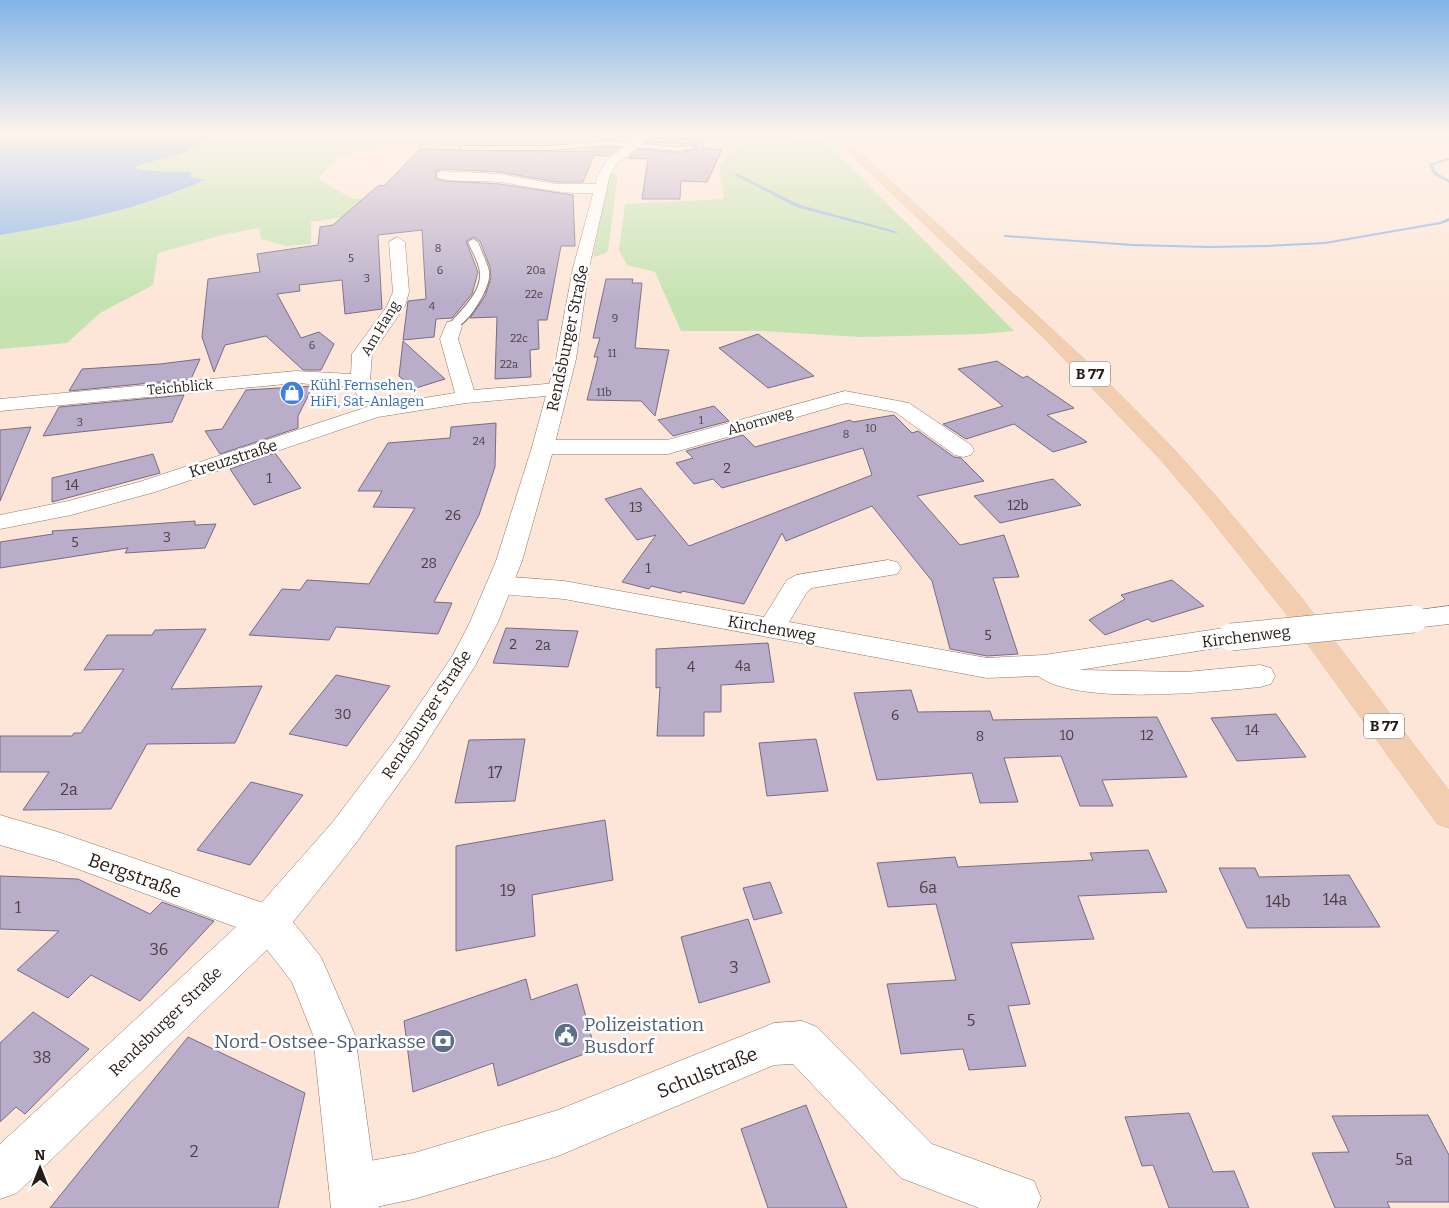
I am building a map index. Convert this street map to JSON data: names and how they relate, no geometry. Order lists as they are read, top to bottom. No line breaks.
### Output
{"streets":{"main road":["B 77"],"street":["Am Hang","Rendsburger Straße","Teichblick","Ahornweg","Kreuzstraße","Kirchenweg","Bergstraße","Schulstraße"]},"crossings":[["Am Hang","Teichblick"],["Am Hang","Kreuzstraße"],["Rendsburger Straße","Ahornweg"],["Rendsburger Straße","Kreuzstraße"],["Rendsburger Straße","Kirchenweg"],["Rendsburger Straße","Bergstraße"],["Rendsburger Straße","Schulstraße"],["Bergstraße","Schulstraße"]],"places":{"shop":["Kühl Fernsehen, HiFi, Sat-Anlagen"],"public building":["Polizeistation Busdorf"],"bank":["Nord-Ostsee-Sparkasse"]},"house_numbers":["8","5","6","20a","3","22e","4","9","22c","6","11","22a","11b","1","3","10","8","24","2","1","14","12b","13","26","3","5","28","1","5","2","2a","4a","4","30","6","14","10","12","8","17","2a","6a","19","14a","14b","1","36","3","5","38","2","5a"],"north":"top"}
